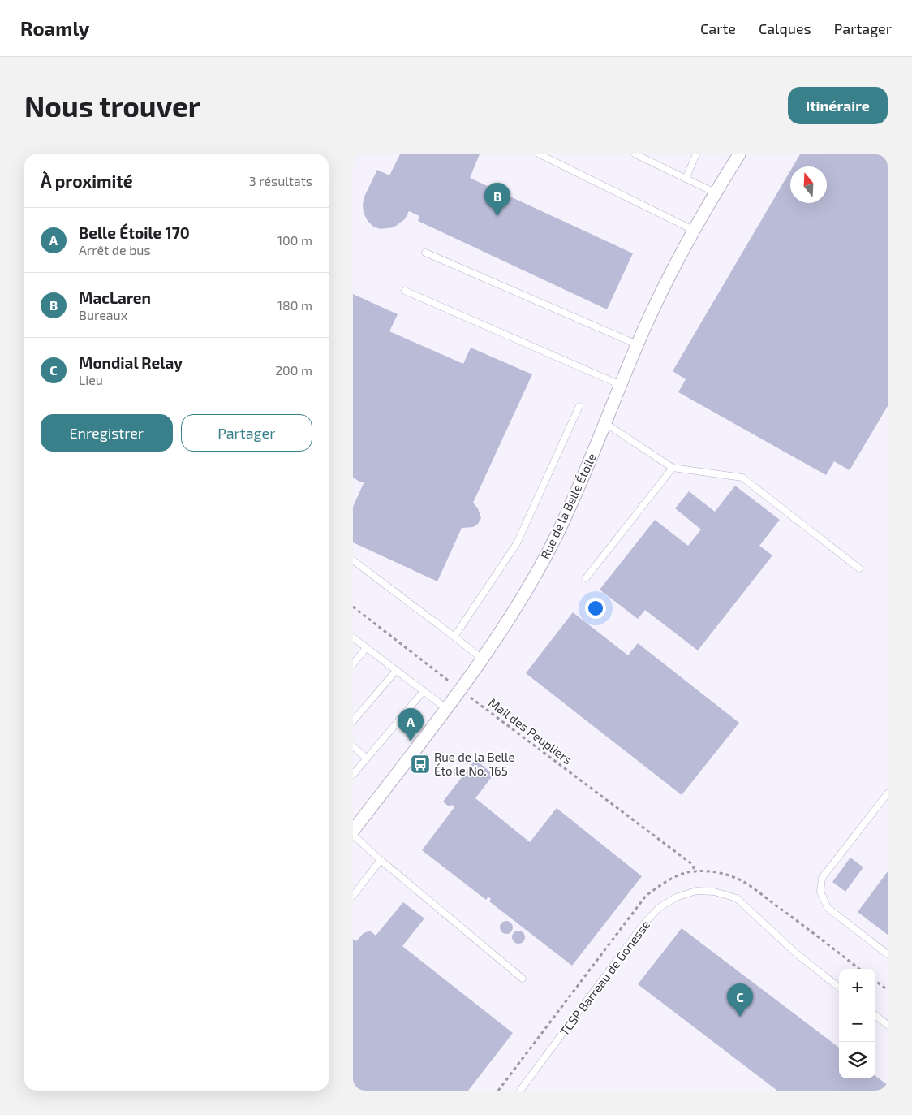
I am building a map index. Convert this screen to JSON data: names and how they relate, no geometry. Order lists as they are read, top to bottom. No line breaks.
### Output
{"streets":{"street":["Rue de la Belle Étoile"],"lane":["TCSP Barreau de Gonesse"],"path":["Mail des Peupliers"]},"crossings":[["Rue de la Belle Étoile","Mail des Peupliers"]],"places":{"bus stop":["Rue de la Belle Étoile No. 165"]},"north":"top","page":{"header":"Roamly","nav":["Carte","Calques","Partager"],"buttons":["Itinéraire",["Enregistrer","Partager"]],"title":"Nous trouver","heading":["À proximité","3 résultats"],"pins":["B","A","C"],"list":[{"mark":"A","name":"Belle Étoile 170","note":"Arrêt de bus","value":"100 m"},{"mark":"B","name":"MacLaren","note":"Bureaux","value":"180 m"},{"mark":"C","name":"Mondial Relay","note":"Lieu","value":"200 m"}],"map_buttons":["+","−"]}}
